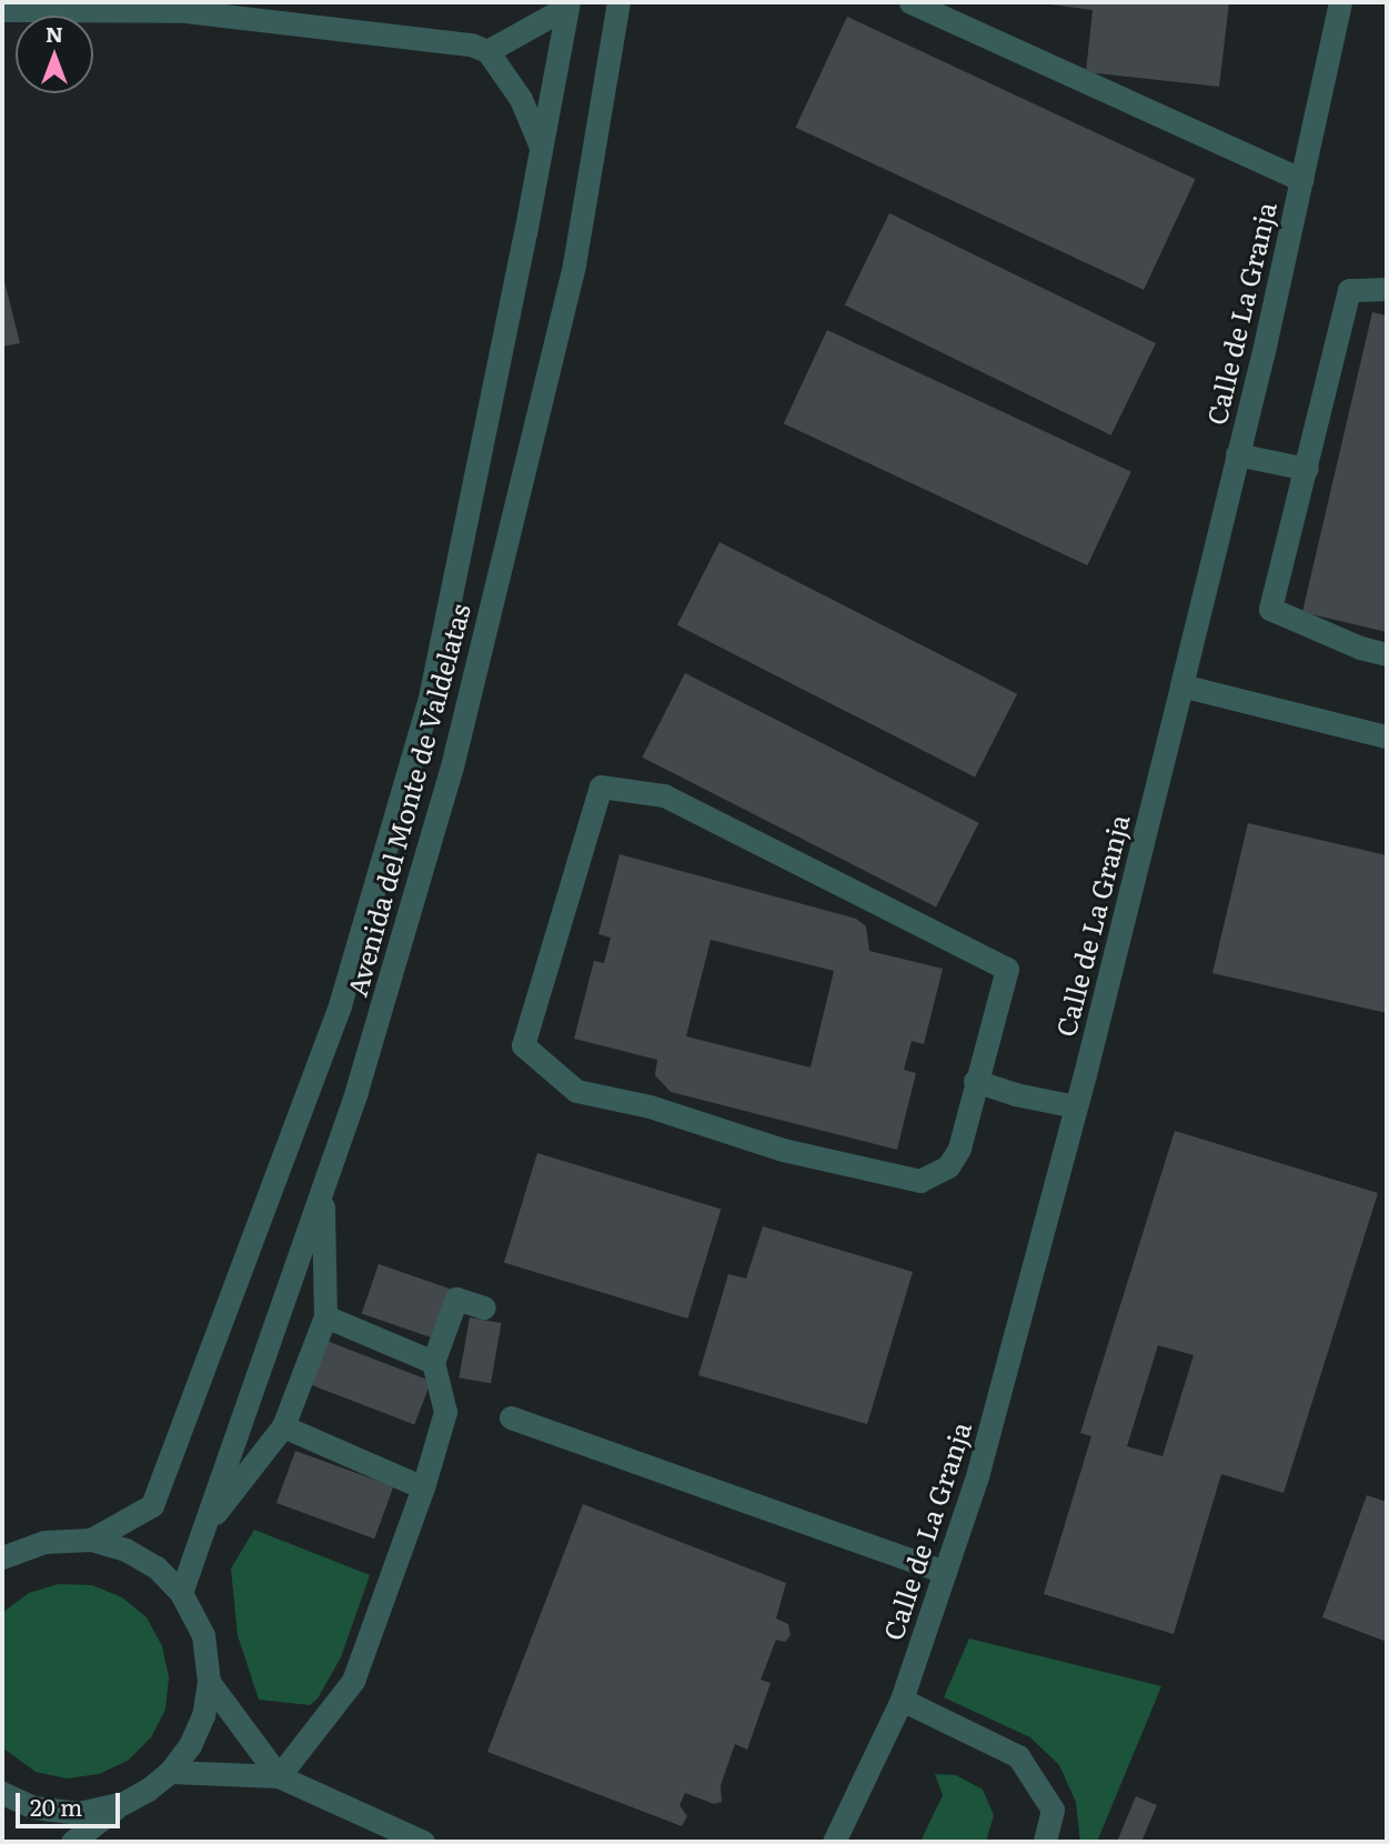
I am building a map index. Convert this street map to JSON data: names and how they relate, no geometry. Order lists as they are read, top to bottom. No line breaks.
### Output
{"streets":{"street":["Calle de La Granja","Avenida del Monte de Valdelatas"]},"scale_bar":"20 m","north":"top"}
